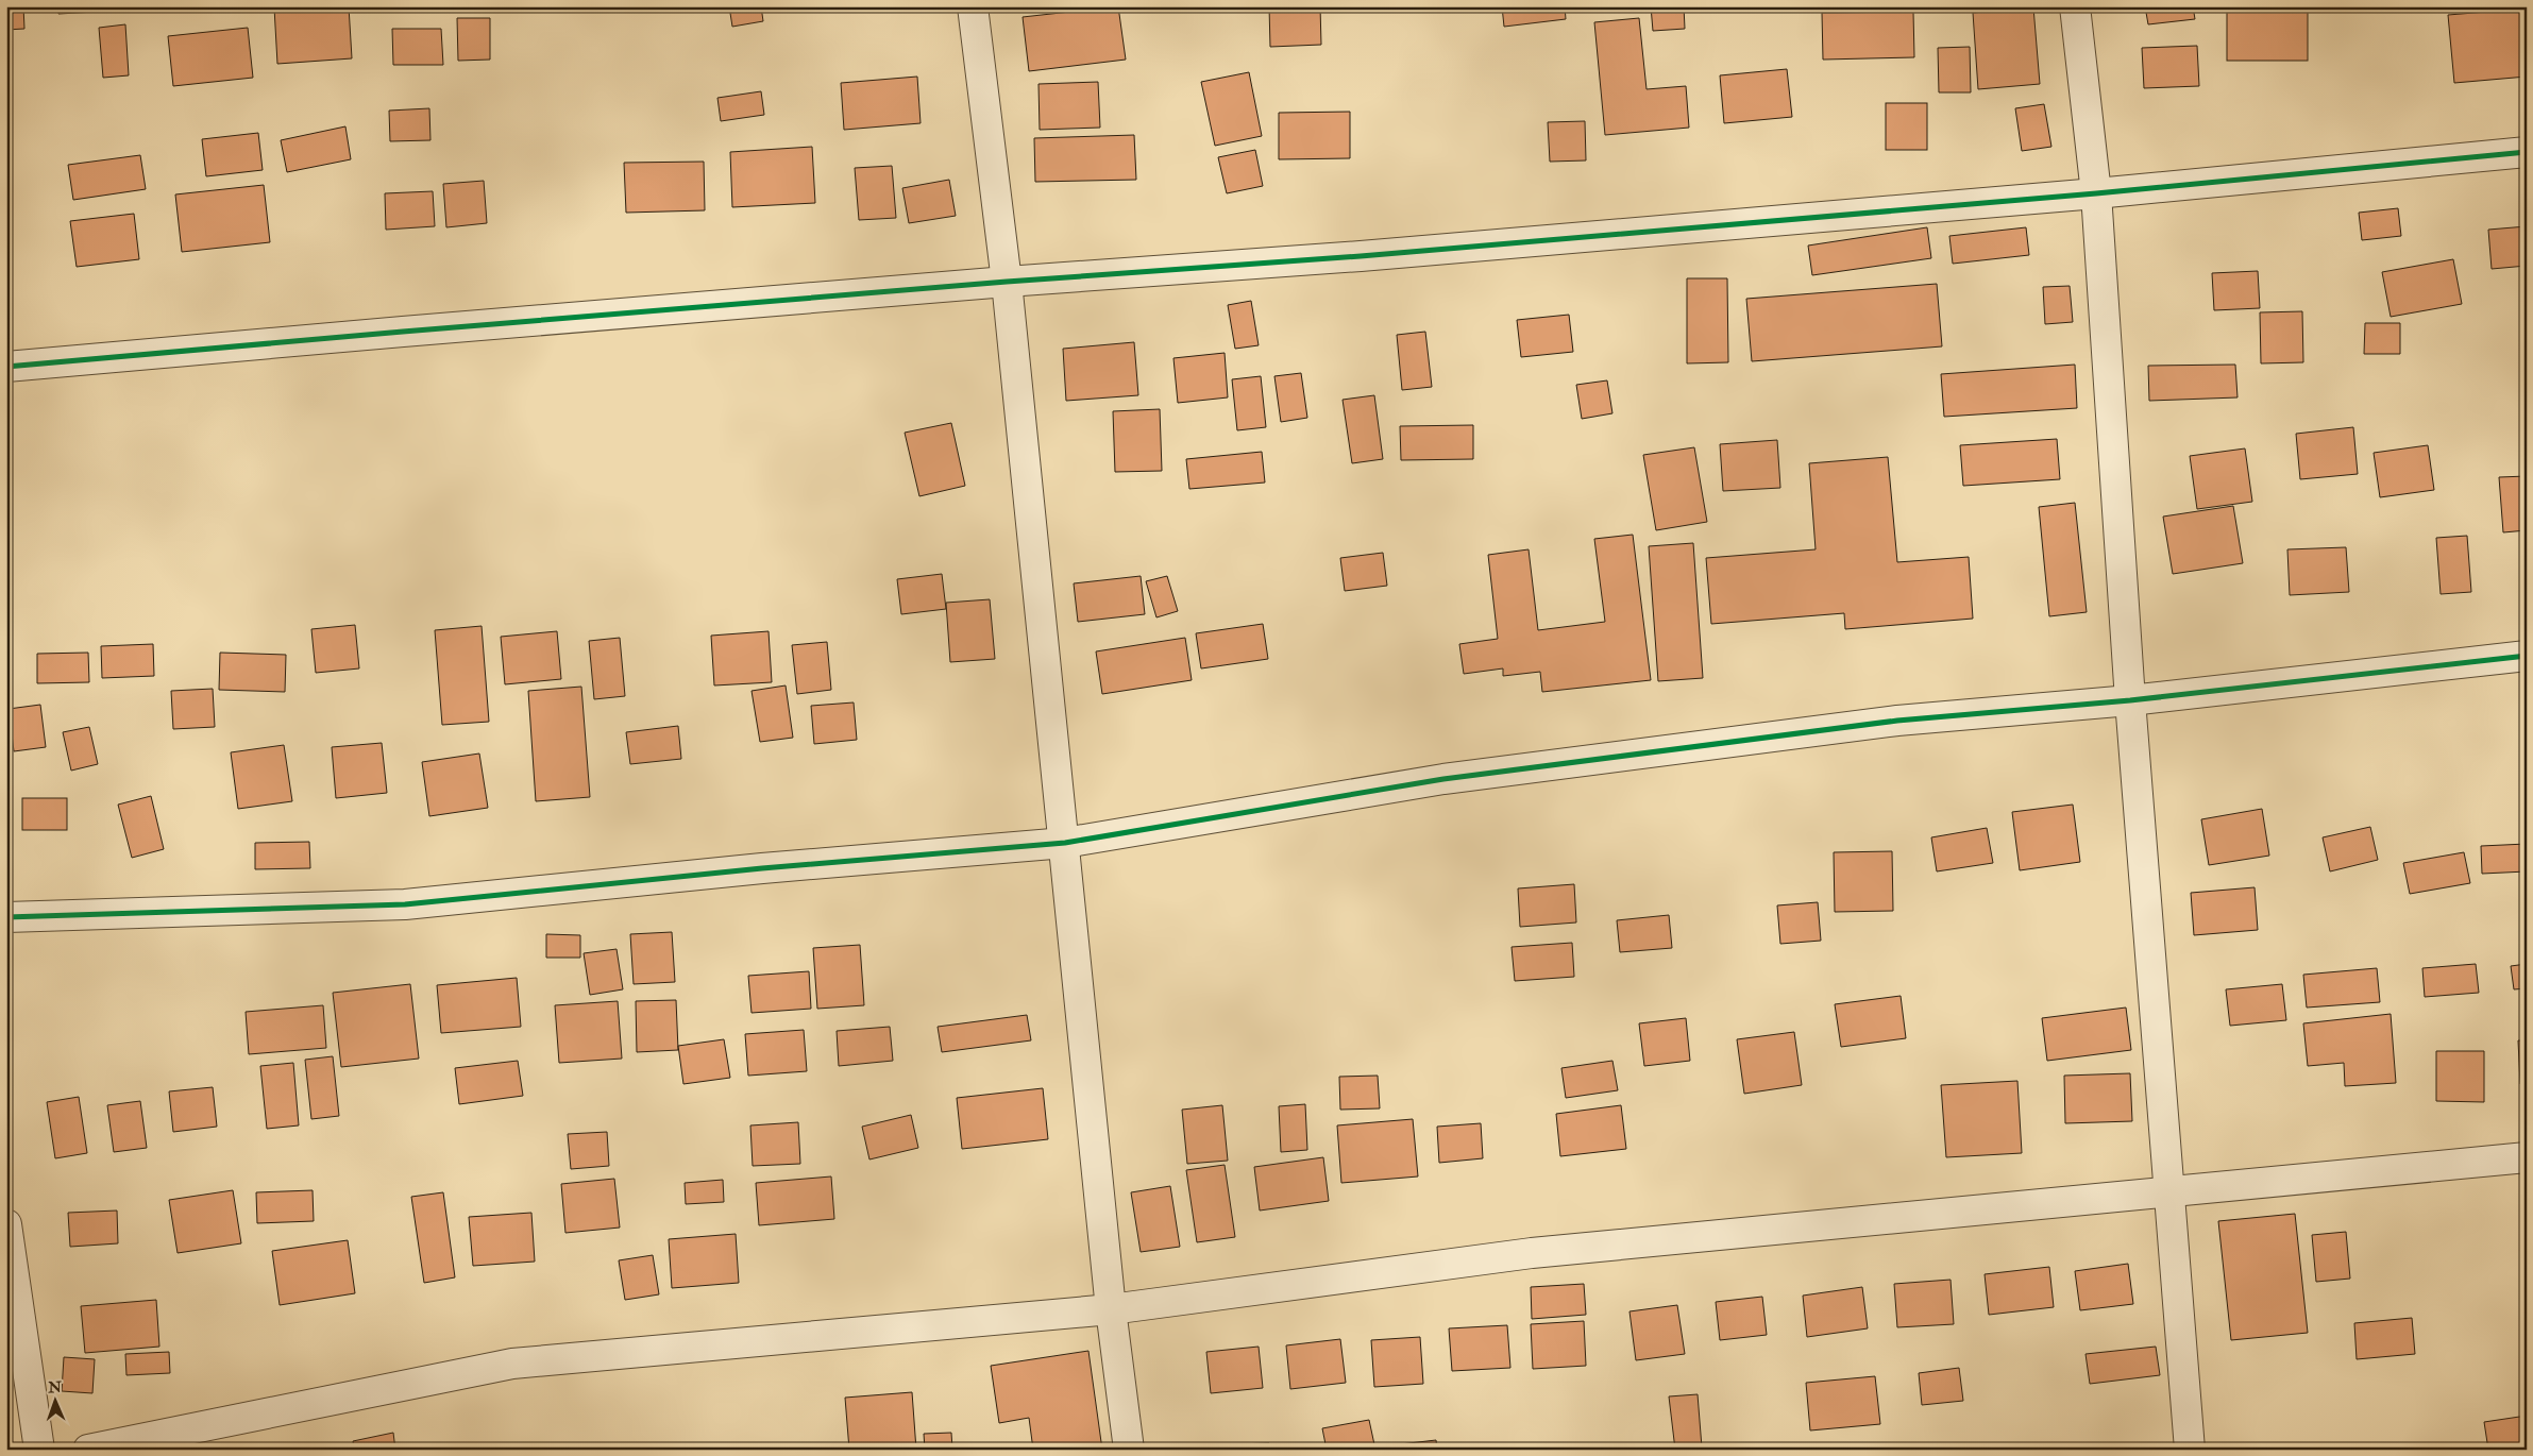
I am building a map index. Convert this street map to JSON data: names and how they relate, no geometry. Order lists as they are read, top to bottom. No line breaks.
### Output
{"north":"top"}
